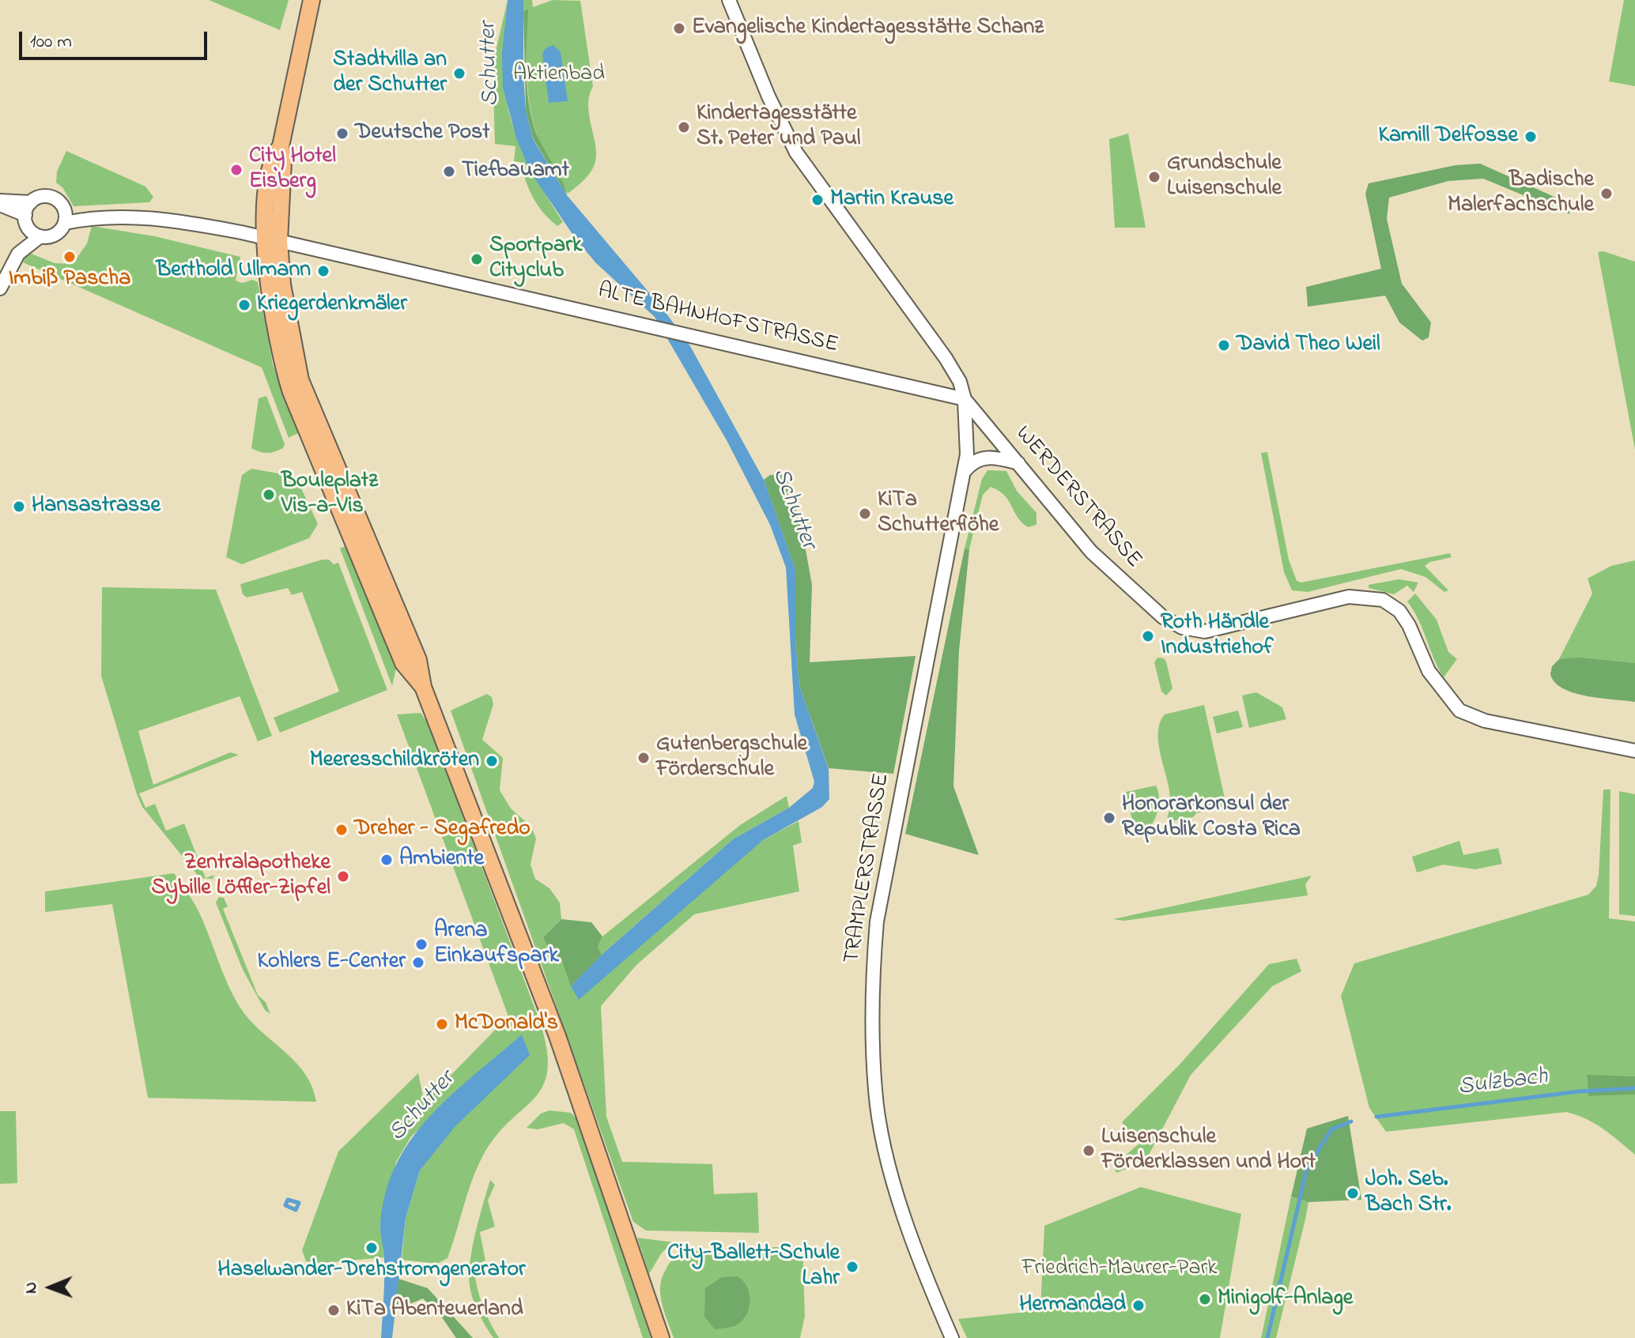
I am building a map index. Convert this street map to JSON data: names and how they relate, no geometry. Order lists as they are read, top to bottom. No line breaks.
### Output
{"streets":{"street":["ALTE BAHNHOFSTRASSE","WERDERSTRASSE","TRAMPLERSTRASSE"]},"crossings":[["ALTE BAHNHOFSTRASSE","WERDERSTRASSE"],["ALTE BAHNHOFSTRASSE","TRAMPLERSTRASSE"],["WERDERSTRASSE","TRAMPLERSTRASSE"]],"water":["Schutter","Sulzbach"],"parks":["Aktienbad","Friedrich-Maurer-Park"],"places":["Evangelische Kindertagesstätte Schanz","Stadtvilla an der Schutter","Kindertagesstätte St. Peter und Paul","Deutsche Post","Kamill Delfosse","City Hotel Eisberg","Tiefbauamt","Grundschule Luisenschule","Badische Malerfachschule","Martin Krause","Imbiß Pascha","Sportpark Cityclub","Berthold Ullmann","Kriegerdenkmäler","David Theo Weil","Bouleplatz Vis-a-Vis","Hansastrasse","KiTa Schutterflöhe","Roth Händle Industriehof","Gutenbergschule Förderschule","Meeresschildkröten","Honorarkonsul der Republik Costa Rica","Dreher - Segafredo","Ambiente","Zentralapotheke Sybille Löffler-Zipfel","Arena Einkaufspark","Kohlers E-Center","McDonald's","Luisenschule Förderklassen und Hort","Joh. Seb. Bach Str.","Haselwander-Drehstromgenerator","City-Ballett-Schule Lahr","Minigolf-Anlage","Hermandad","KiTa Abenteuerland"],"scale_bar":"100 m","north":"left"}
